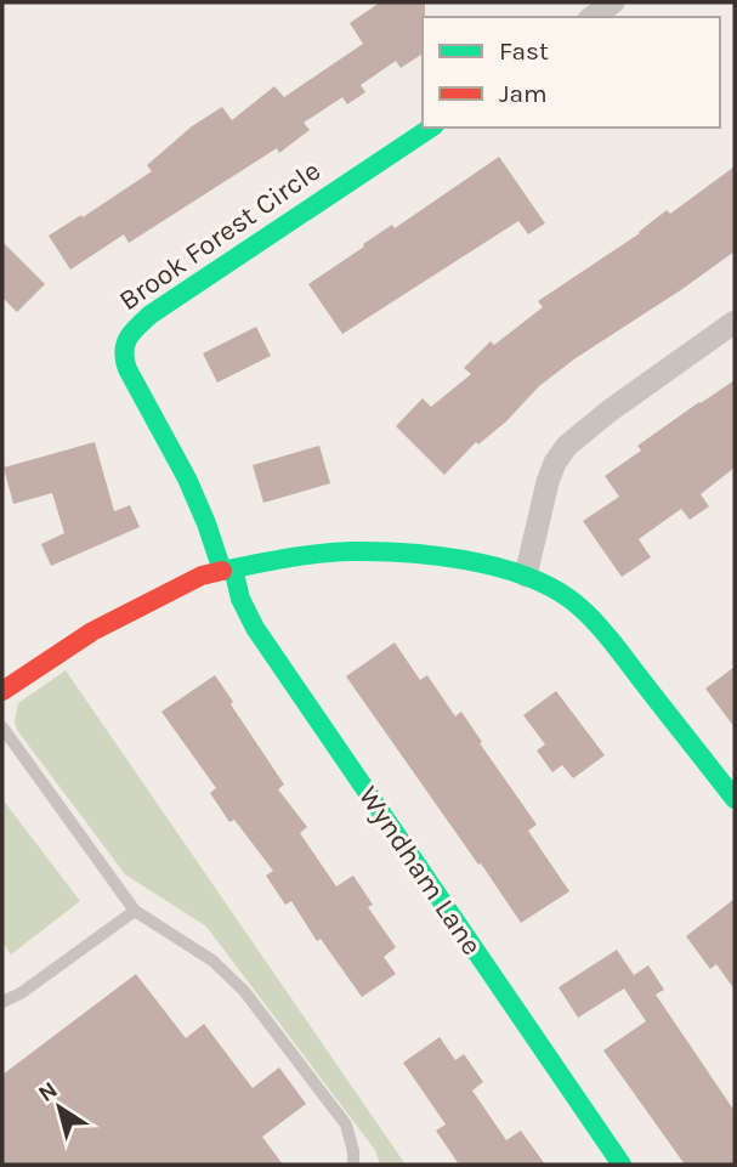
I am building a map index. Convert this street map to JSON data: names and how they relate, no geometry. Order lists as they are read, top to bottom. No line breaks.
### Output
{"streets":{"street":["Brook Forest Circle","Wyndham Lane"]},"crossings":[["Brook Forest Circle","Wyndham Lane"]],"legend":["Fast","Jam"],"north":"top left"}
